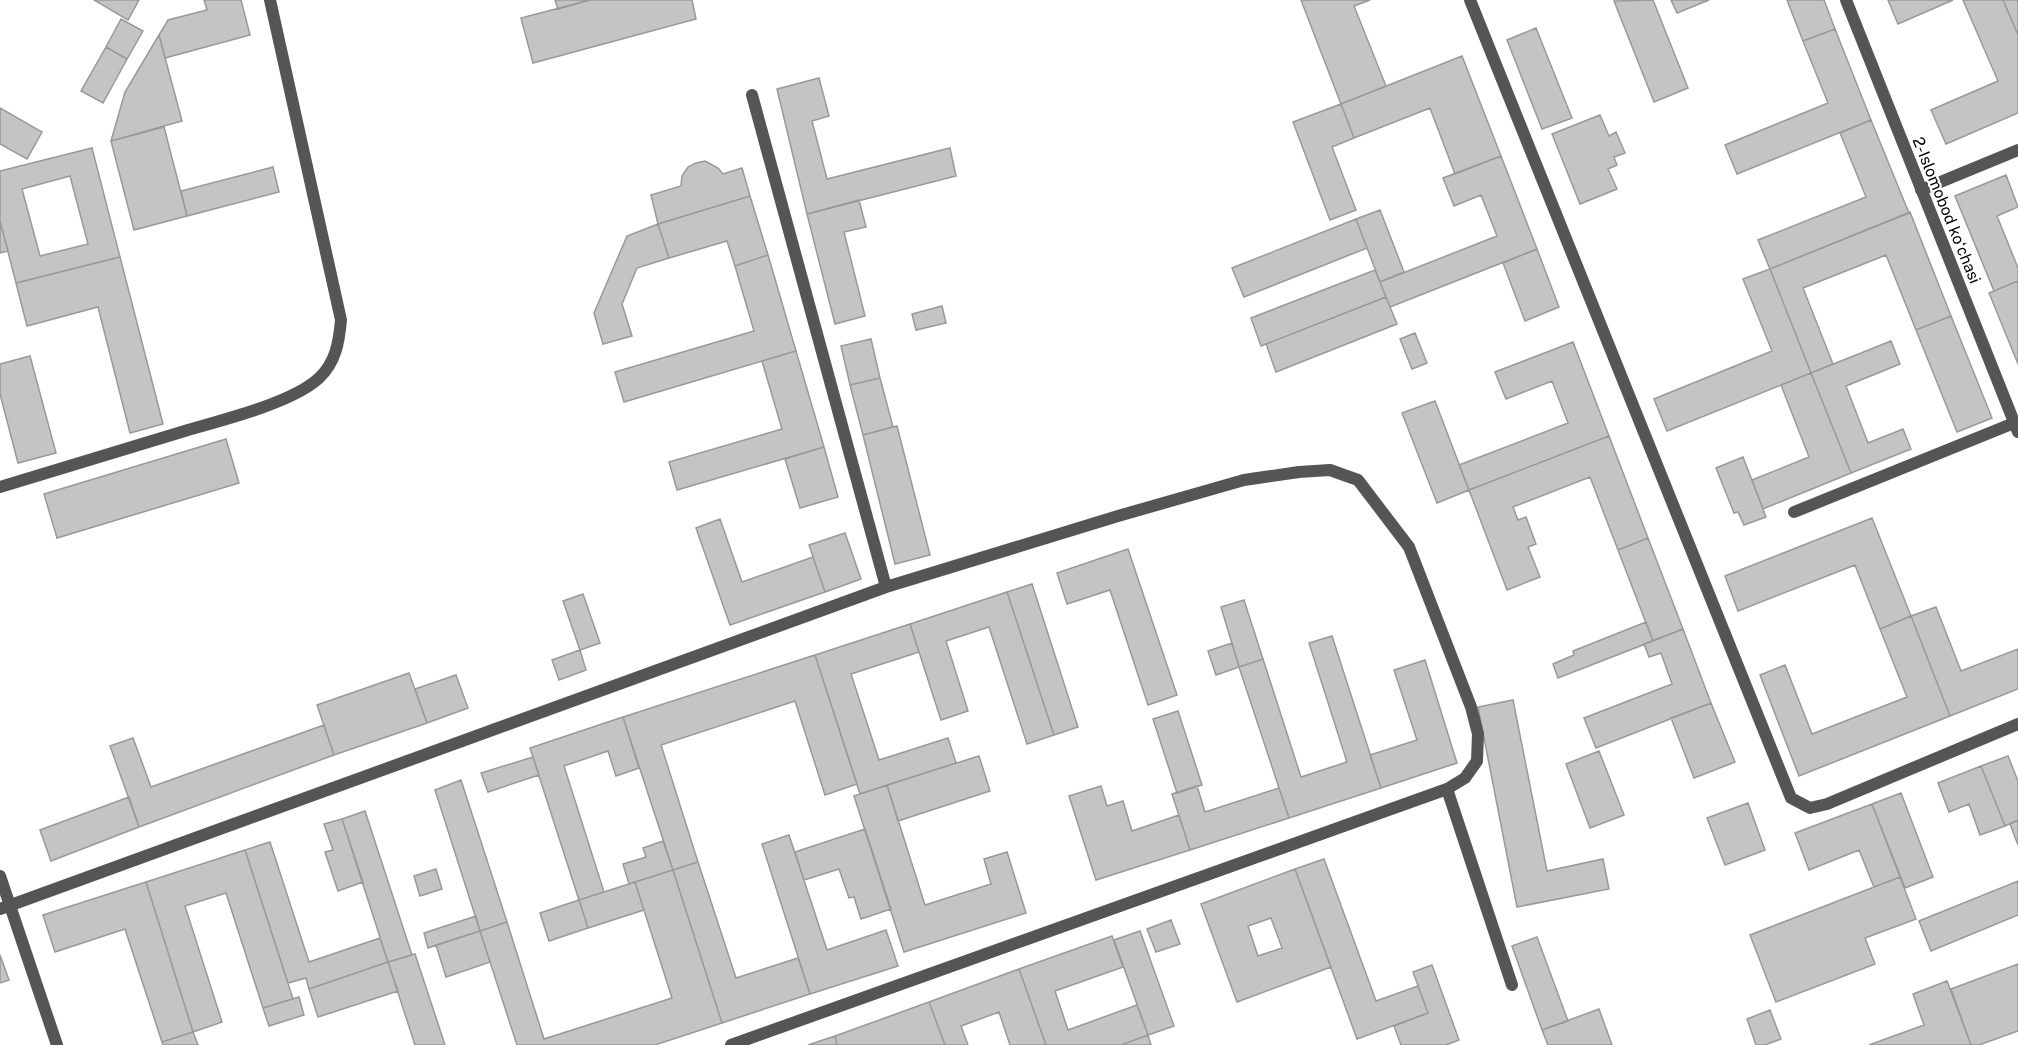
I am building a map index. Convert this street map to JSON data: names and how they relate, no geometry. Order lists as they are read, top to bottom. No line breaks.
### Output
{"streets":{"street":["2-Islomobod koʻchasi"]}}
